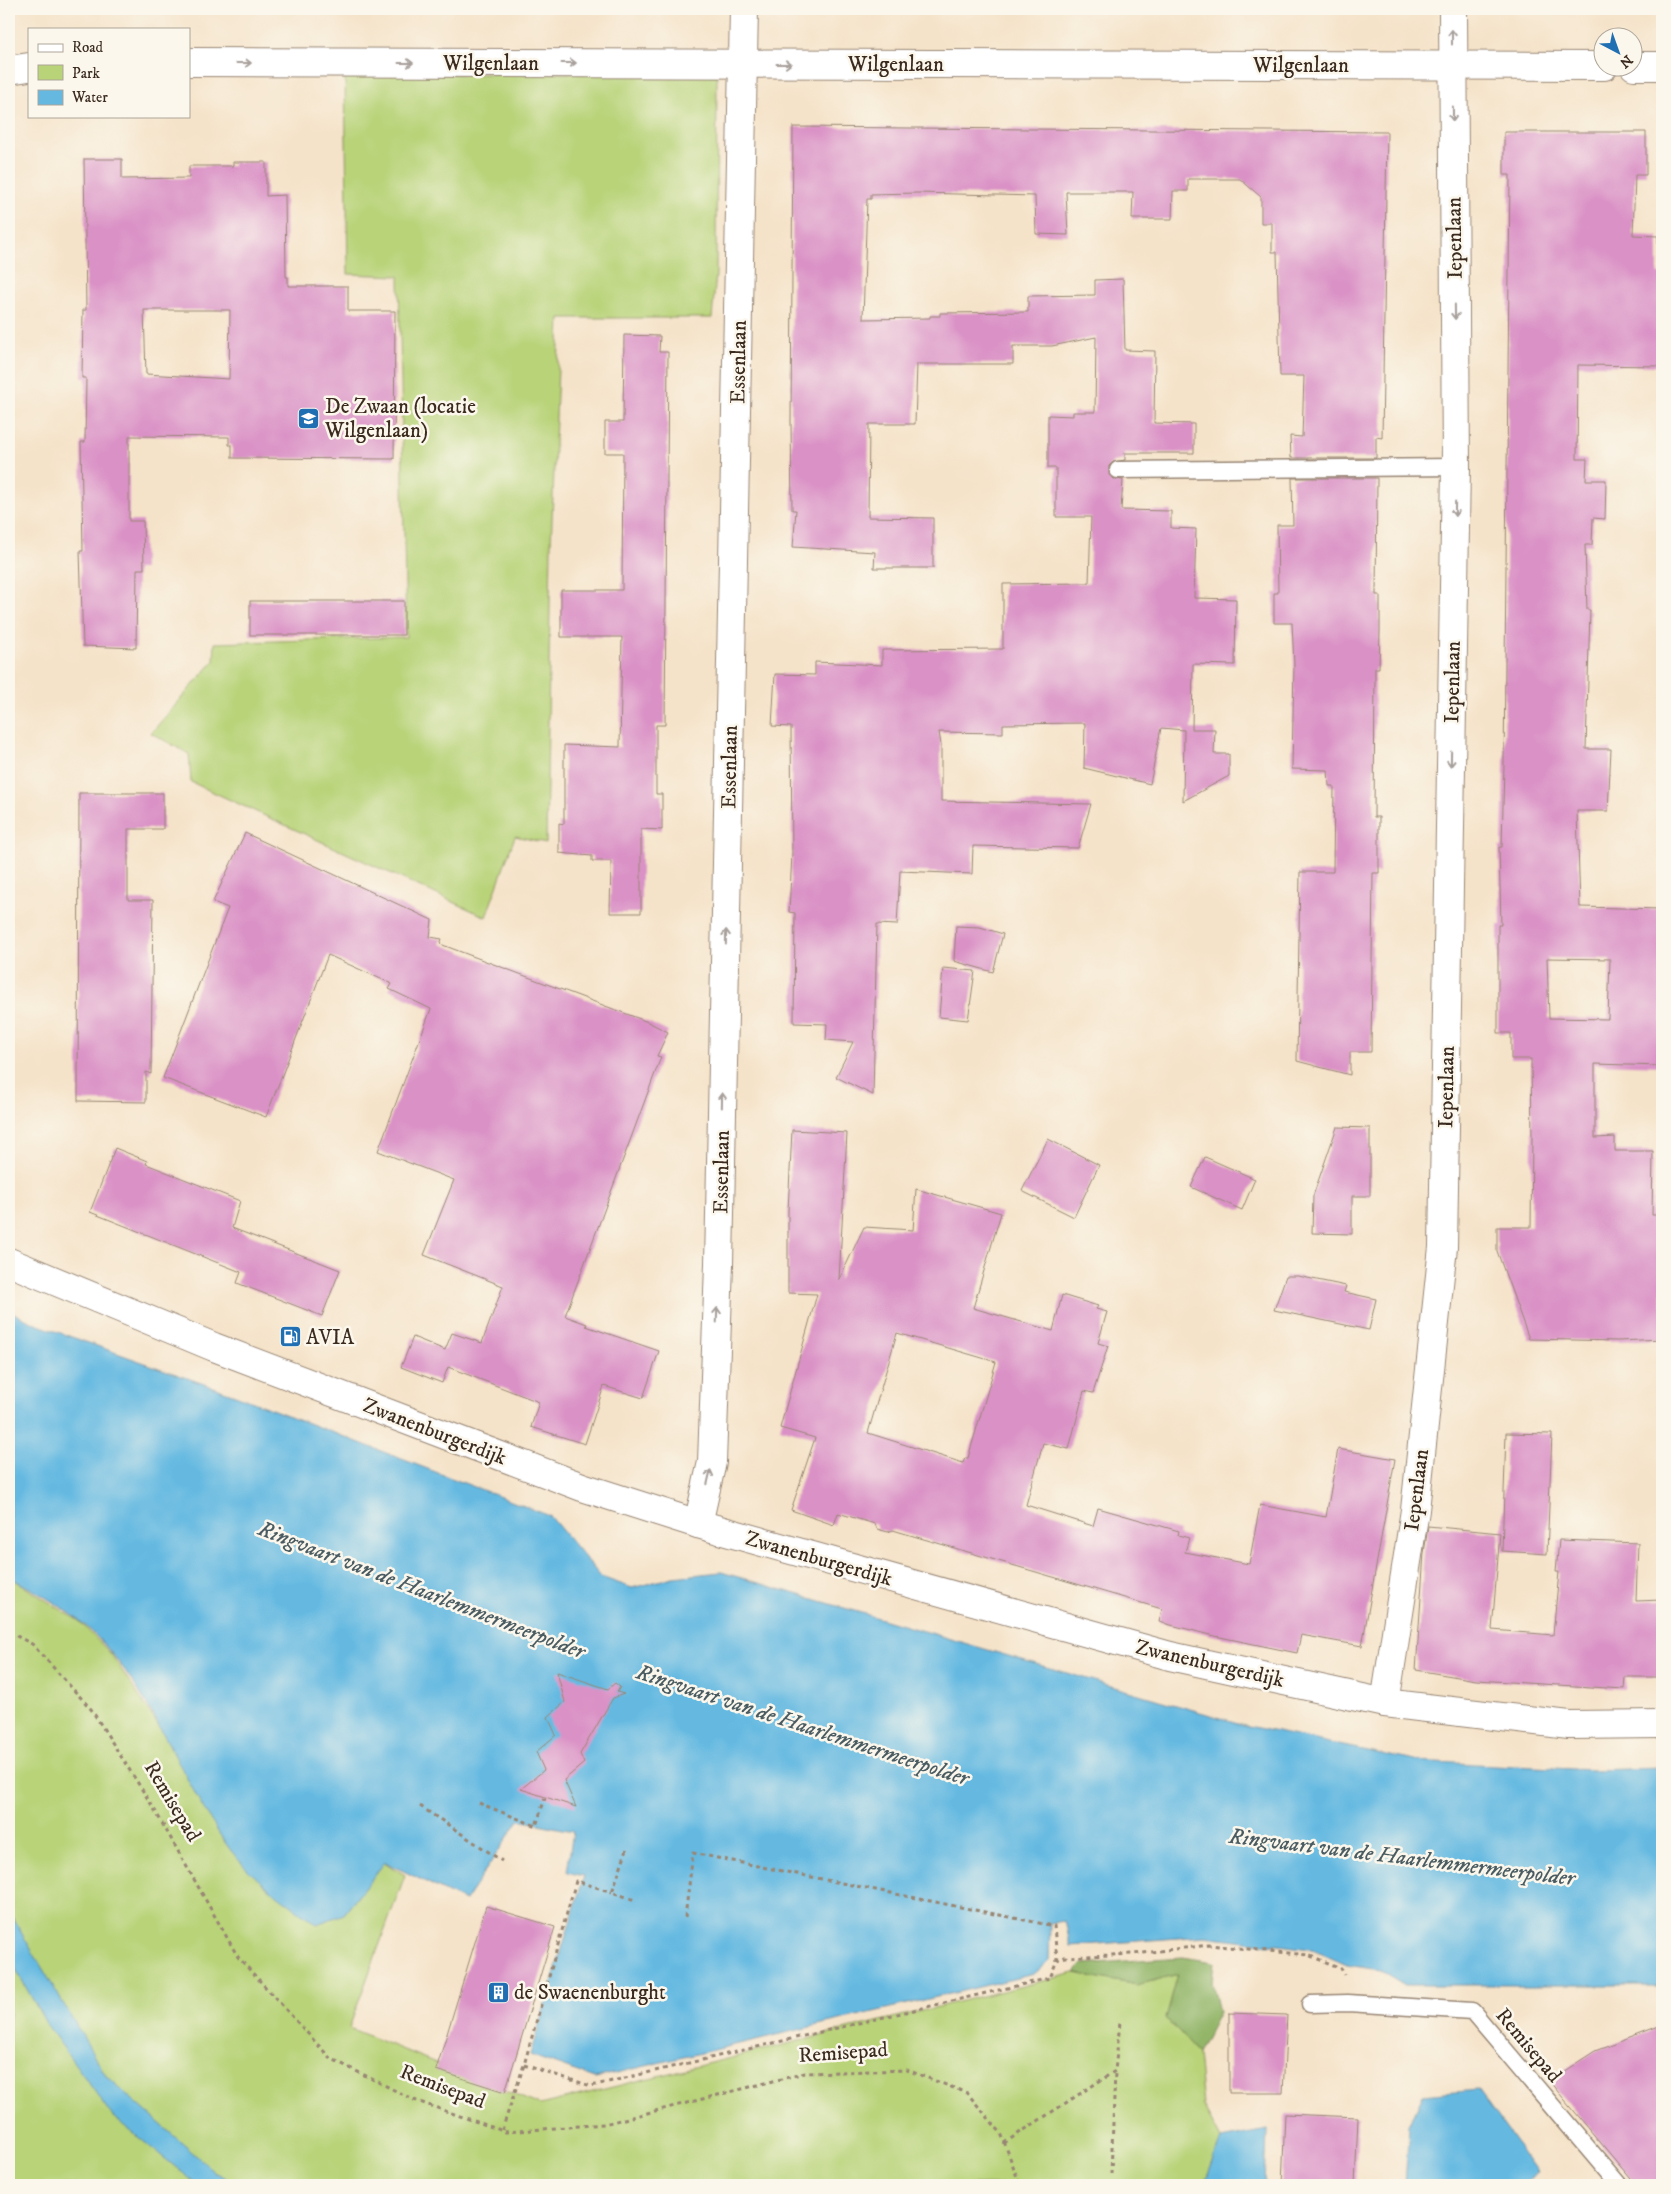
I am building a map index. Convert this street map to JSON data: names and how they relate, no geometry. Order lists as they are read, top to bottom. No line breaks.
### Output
{"streets":{"street":["Wilgenlaan","Iepenlaan","Essenlaan","Zwanenburgerdijk"],"lane":["Remisepad"]},"crossings":[["Wilgenlaan","Iepenlaan"],["Wilgenlaan","Essenlaan"],["Iepenlaan","Zwanenburgerdijk"],["Essenlaan","Zwanenburgerdijk"]],"one_way":["Wilgenlaan","Iepenlaan","Essenlaan"],"water":["Ringvaart van de Haarlemmermeerpolder"],"places":{"school or university":["De Zwaan (locatie Wilgenlaan)"],"fuel station":["AVIA"],"building":["de Swaenenburght"]},"legend":["Road","Park","Water"],"north":"bottom right"}
